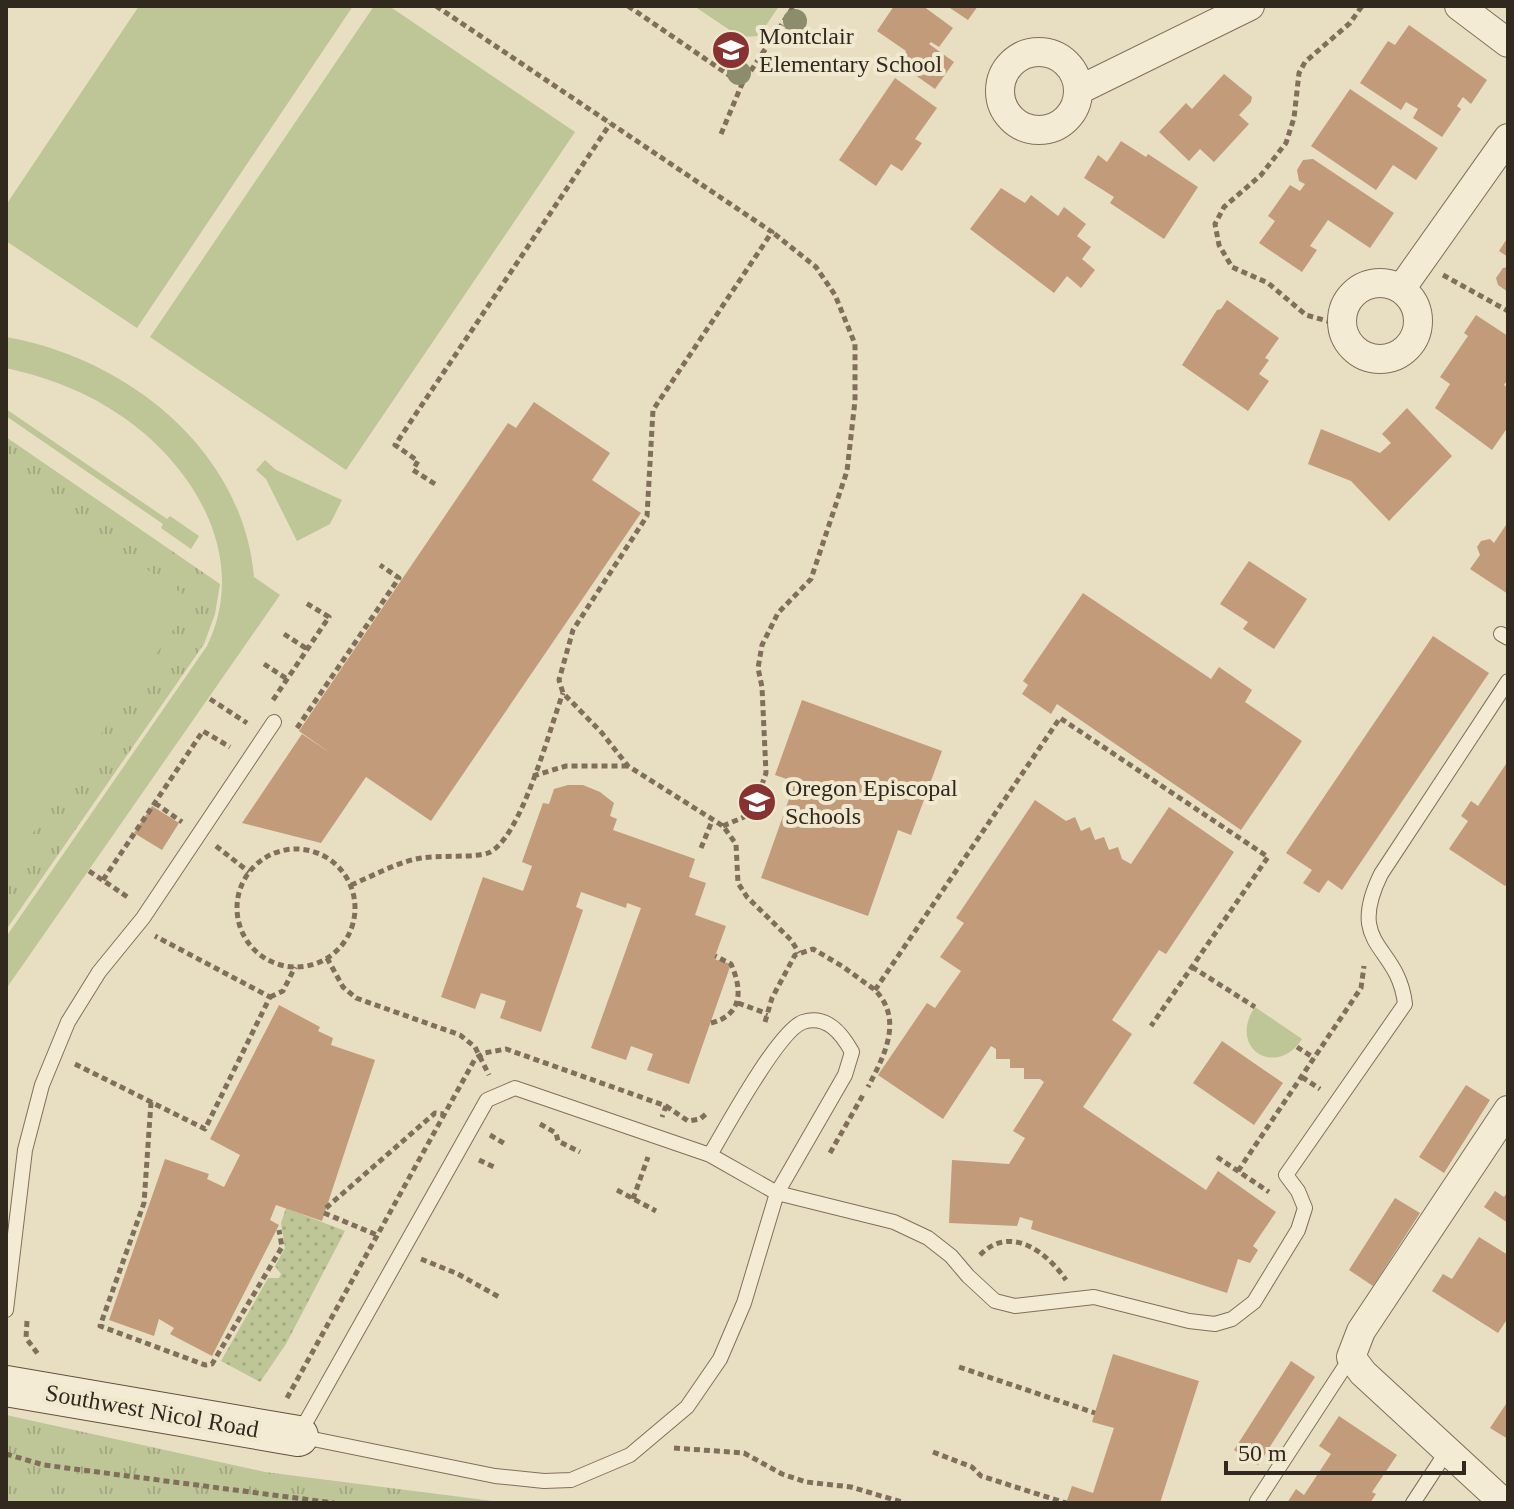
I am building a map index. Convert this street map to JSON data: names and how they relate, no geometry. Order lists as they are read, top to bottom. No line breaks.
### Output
{"streets":{"street":["Southwest Nicol Road"]},"places":{"school or university":["Montclair Elementary School","Oregon Episcopal Schools"]},"scale_bar":"50 m"}
